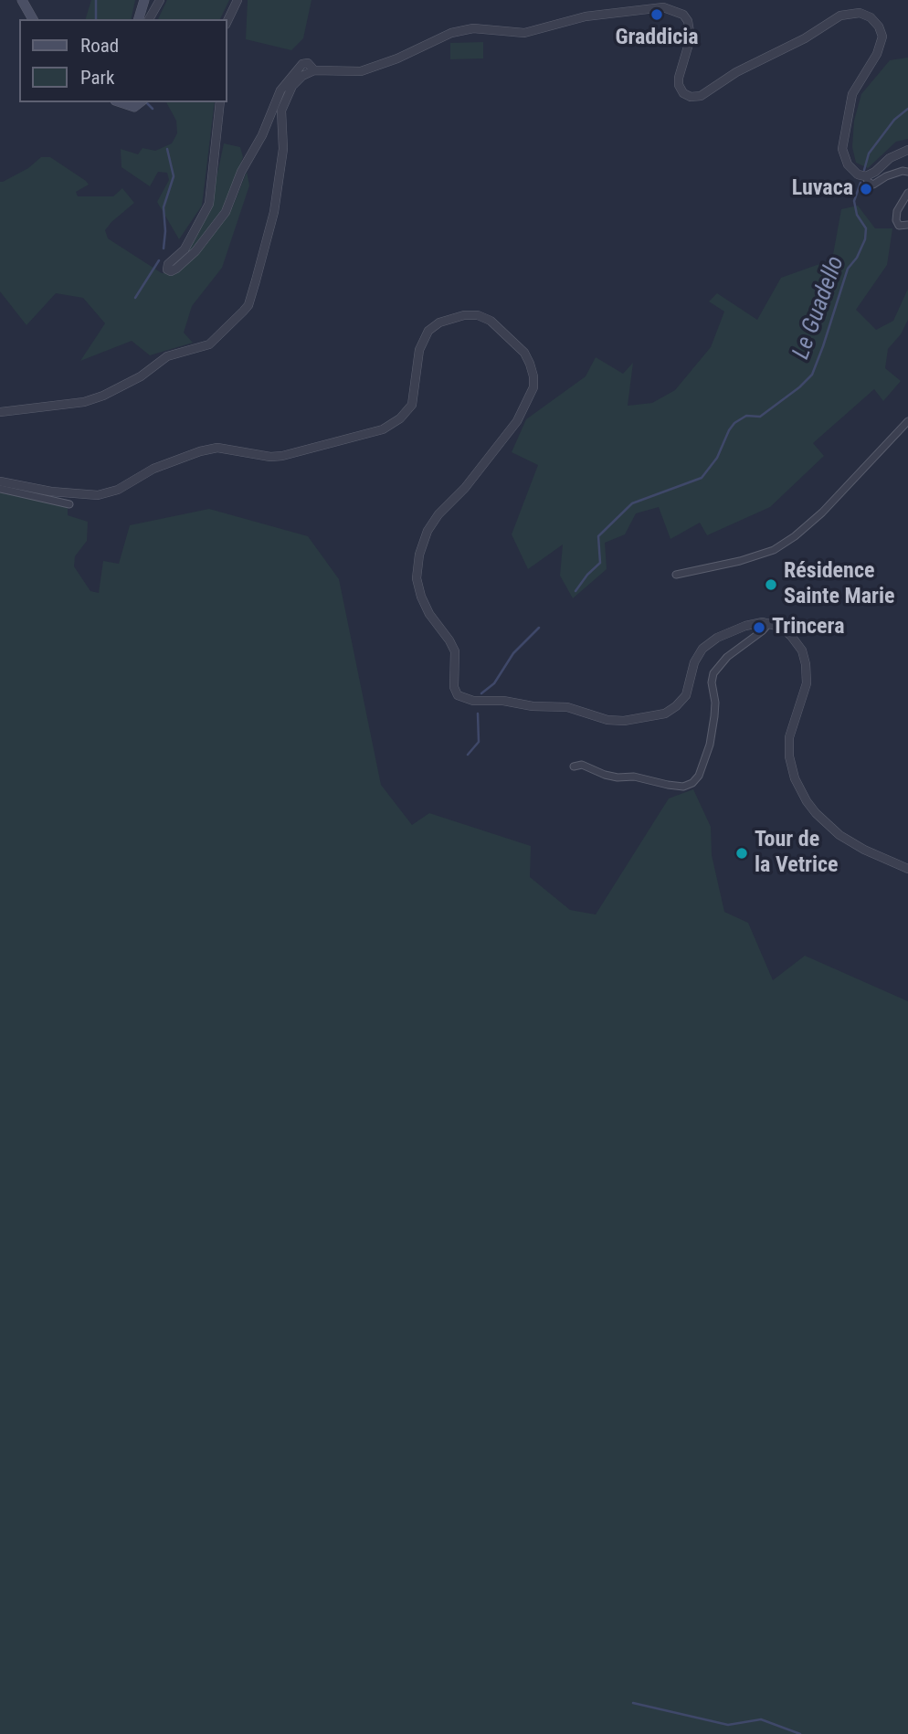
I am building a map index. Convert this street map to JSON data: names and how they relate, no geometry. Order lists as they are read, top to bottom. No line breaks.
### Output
{"water":["Le Guadello"],"places":["Graddicia","Luvaca","Résidence Sainte Marie","Trincera","Tour de la Vetrice"],"legend":["Road","Park"]}
